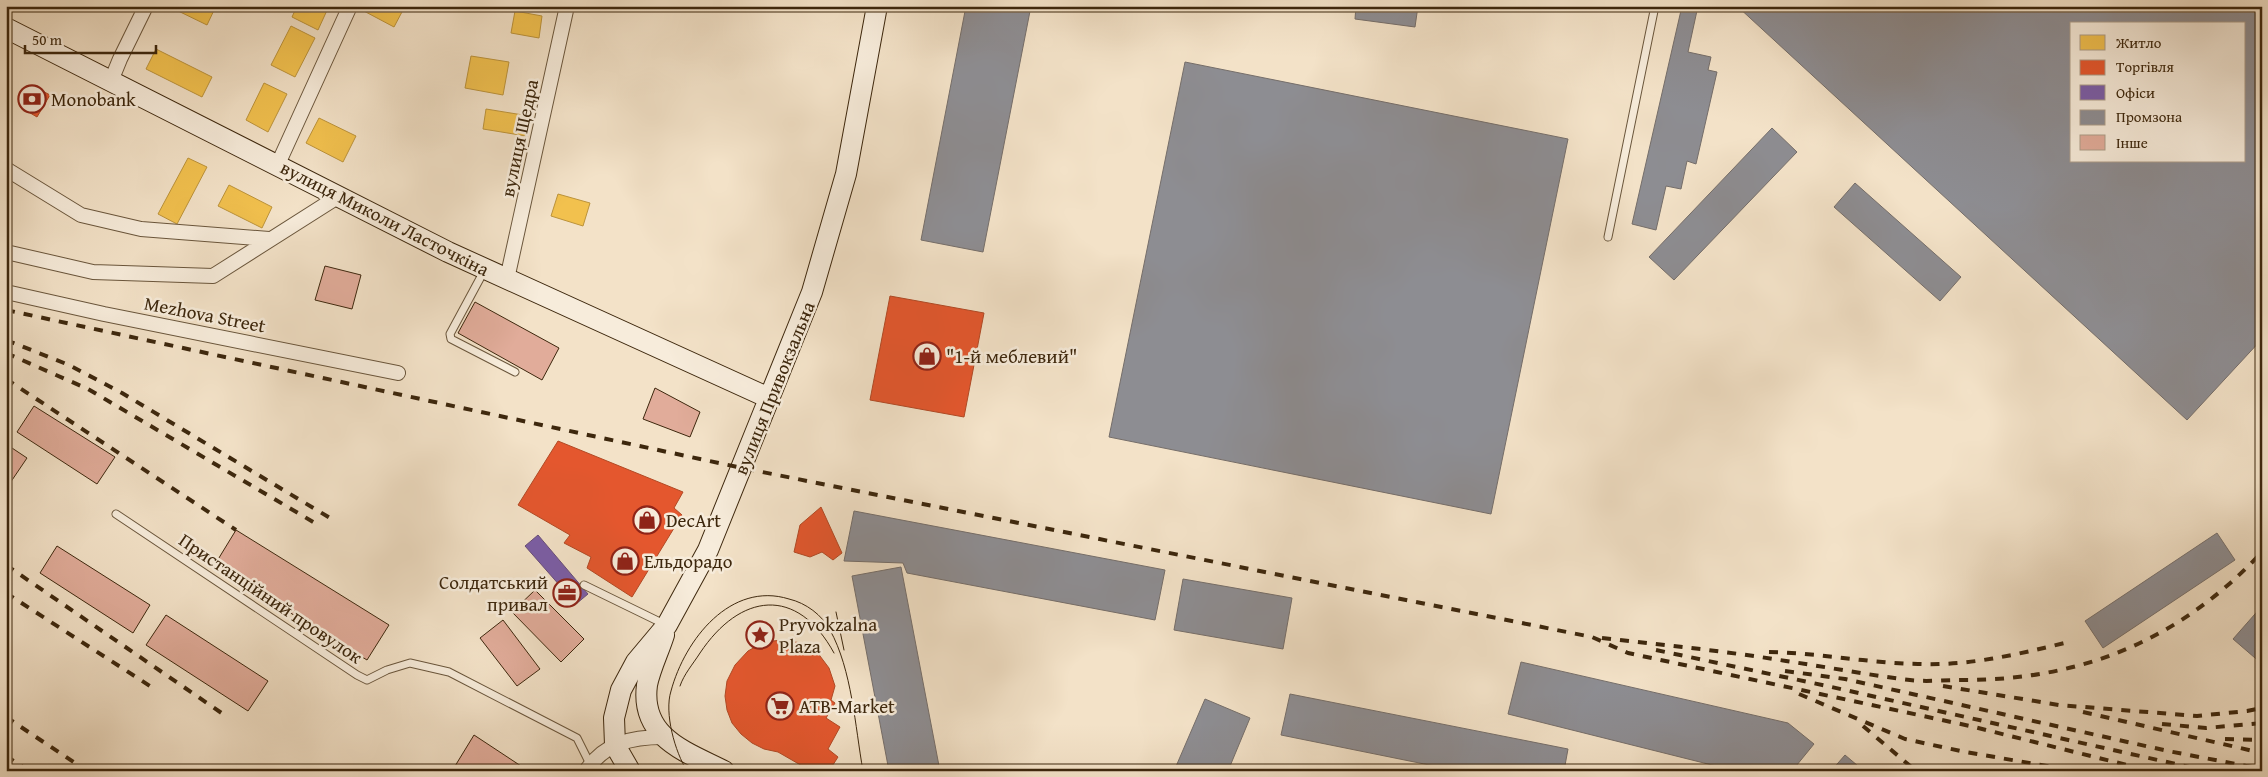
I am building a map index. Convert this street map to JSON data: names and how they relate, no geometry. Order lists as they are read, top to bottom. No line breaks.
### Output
{"streets":{"main road":["вулиця Миколи Ласточкіна","вулиця Привокзальна"],"street":["вулиця Щедра","Mezhova Street"],"lane":["Пристанційний провулок"]},"crossings":[["вулиця Щедра","вулиця Миколи Ласточкіна"],["вулиця Миколи Ласточкіна","вулиця Привокзальна"]],"places":{"bank":["Monobank"],"shop":["\"1-й меблевий\"","DecArt","Ельдорадо"],"office":["Солдатський привал"],"place":["Pryvokzalna Plaza"],"supermarket":["ATB-Market"]},"legend":["Житло","Торгівля","Офіси","Промзона","Інше"],"scale_bar":"50 m"}
